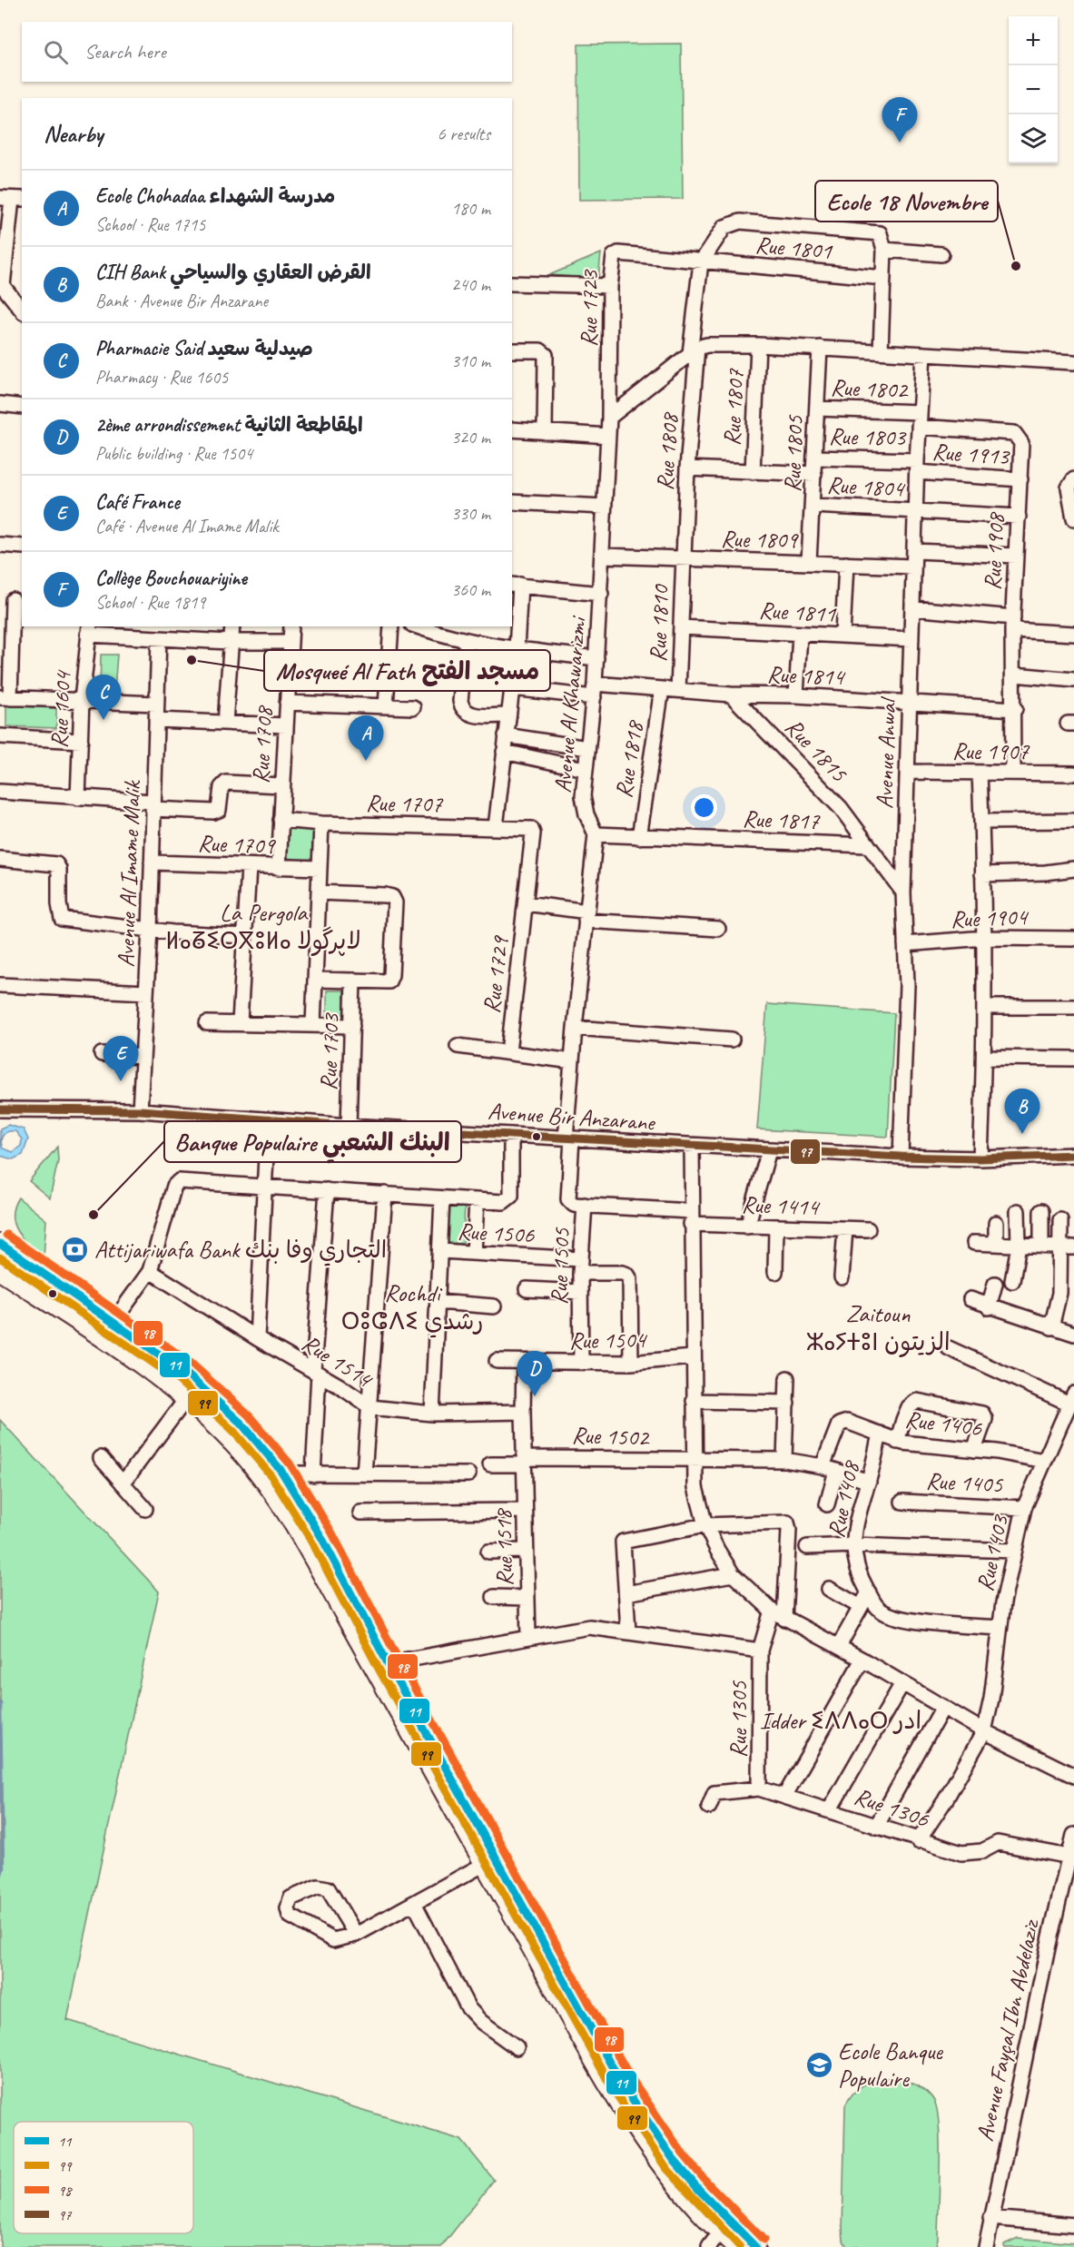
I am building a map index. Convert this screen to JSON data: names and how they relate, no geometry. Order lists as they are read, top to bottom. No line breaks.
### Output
{"streets":{"street":["Rue 1801","Rue 1723","Rue 1802","Rue 1807","Rue 1803","Rue 1808","Rue 1805","Rue 1913","Rue 1804","Rue 1809","Rue 1908","Rue 1811","Rue 1810","Rue 1814","Avenue Al Khawarizmi","Rue 1604","Rue 1708","Rue 1815","Rue 1907","Avenue Anwal","Rue 1818","Rue 1707","Rue 1817","Rue 1709","Avenue Al Imame Malik","Rue 1904","Rue 1729","Rue 1703","Avenue Bir Anzarane","Rue 1414","Rue 1506","Rue 1505","Rue 1504","Rue 1514","Rue 1406","Rue 1502","Rue 1405","Rue 1408","Rue 1518","Rue 1403","Rue 1305","Rue 1306","Avenue Fayçal Ibn Abdelaziz"]},"crossings":[["Rue 1801","Rue 1723"],["Rue 1801","Rue 1808"],["Rue 1723","Rue 1808"],["Rue 1723","Avenue Al Khawarizmi"],["Rue 1802","Rue 1805"],["Rue 1802","Avenue Anwal"],["Rue 1803","Rue 1805"],["Rue 1803","Rue 1913"],["Rue 1803","Avenue Anwal"],["Rue 1808","Rue 1809"],["Rue 1808","Rue 1810"],["Rue 1805","Rue 1804"],["Rue 1805","Rue 1809"],["Rue 1913","Rue 1908"],["Rue 1913","Avenue Anwal"],["Rue 1804","Rue 1908"],["Rue 1804","Avenue Anwal"],["Rue 1809","Rue 1810"],["Rue 1809","Avenue Al Khawarizmi"],["Rue 1809","Avenue Anwal"],["Rue 1908","Rue 1814"],["Rue 1908","Rue 1907"],["Rue 1908","Avenue Anwal"],["Rue 1811","Rue 1810"],["Rue 1811","Avenue Anwal"],["Rue 1810","Rue 1814"],["Rue 1814","Avenue Al Khawarizmi"],["Rue 1814","Rue 1815"],["Rue 1814","Avenue Anwal"],["Rue 1814","Rue 1818"],["Avenue Al Khawarizmi","Rue 1817"],["Avenue Al Khawarizmi","Avenue Bir Anzarane"],["Avenue Al Khawarizmi","Rue 1505"],["Rue 1708","Rue 1707"],["Rue 1708","Rue 1709"],["Rue 1815","Avenue Anwal"],["Rue 1815","Rue 1817"],["Rue 1907","Avenue Anwal"],["Avenue Anwal","Rue 1904"],["Avenue Anwal","Avenue Bir Anzarane"],["Rue 1818","Rue 1817"],["Rue 1707","Rue 1729"],["Rue 1709","Avenue Al Imame Malik"],["Avenue Al Imame Malik","Avenue Bir Anzarane"],["Rue 1703","Avenue Bir Anzarane"],["Avenue Bir Anzarane","Rue 1505"],["Rue 1414","Rue 1505"],["Rue 1506","Rue 1505"],["Rue 1506","Rue 1504"],["Rue 1505","Rue 1504"],["Rue 1406","Rue 1502"],["Rue 1406","Rue 1408"],["Rue 1406","Rue 1403"],["Rue 1502","Rue 1408"],["Rue 1502","Rue 1518"],["Rue 1405","Rue 1403"],["Rue 1408","Rue 1403"],["Rue 1403","Rue 1306"],["Rue 1305","Rue 1306"],["Rue 1306","Avenue Fayçal Ibn Abdelaziz"]],"districts":["La Pergola ⵍⴰⵒⵉⵔⴳⵓⵍⴰ لاپرگولا","Rochdi ⵔⵓⵛⴷⵉ رشدي","Zaitoun ⵣⴰⵢⵜⵓⵏ الزيتون","Idder ⵉⴷⴷⴰⵔ ادر"],"places":{"other":["Ecole 18 Novembre","Mosqueé Al Fath مسجد الفتح","Banque Populaire البنك الشعبي"],"bank":["Attijariwafa Bank التجاري وفا بنك"],"school or university":["Ecole Banque Populaire"]},"lines":["transit line 97","transit line 98","transit line 11","transit line 99"],"legend":["11","99","98","97"],"page":{"map_buttons":["+","−"],"search":"Search here","pins":["F","C","A","E","B","D"],"heading":["Nearby","6 results"],"list":[{"mark":"A","name":"Ecole Chohadaa مدرسة الشهداء","note":"School · Rue 1715","value":"180 m"},{"mark":"B","name":"CIH Bank القرض العقاري والسياحي","note":"Bank · Avenue Bir Anzarane","value":"240 m"},{"mark":"C","name":"Pharmacie Said صيدلية سعيد","note":"Pharmacy · Rue 1605","value":"310 m"},{"mark":"D","name":"2ème arrondissement المقاطعة الثانية","note":"Public building · Rue 1504","value":"320 m"},{"mark":"E","name":"Café France","note":"Café · Avenue Al Imame Malik","value":"330 m"},{"mark":"F","name":"Collège Bouchouariyine","note":"School · Rue 1819","value":"360 m"}]}}
